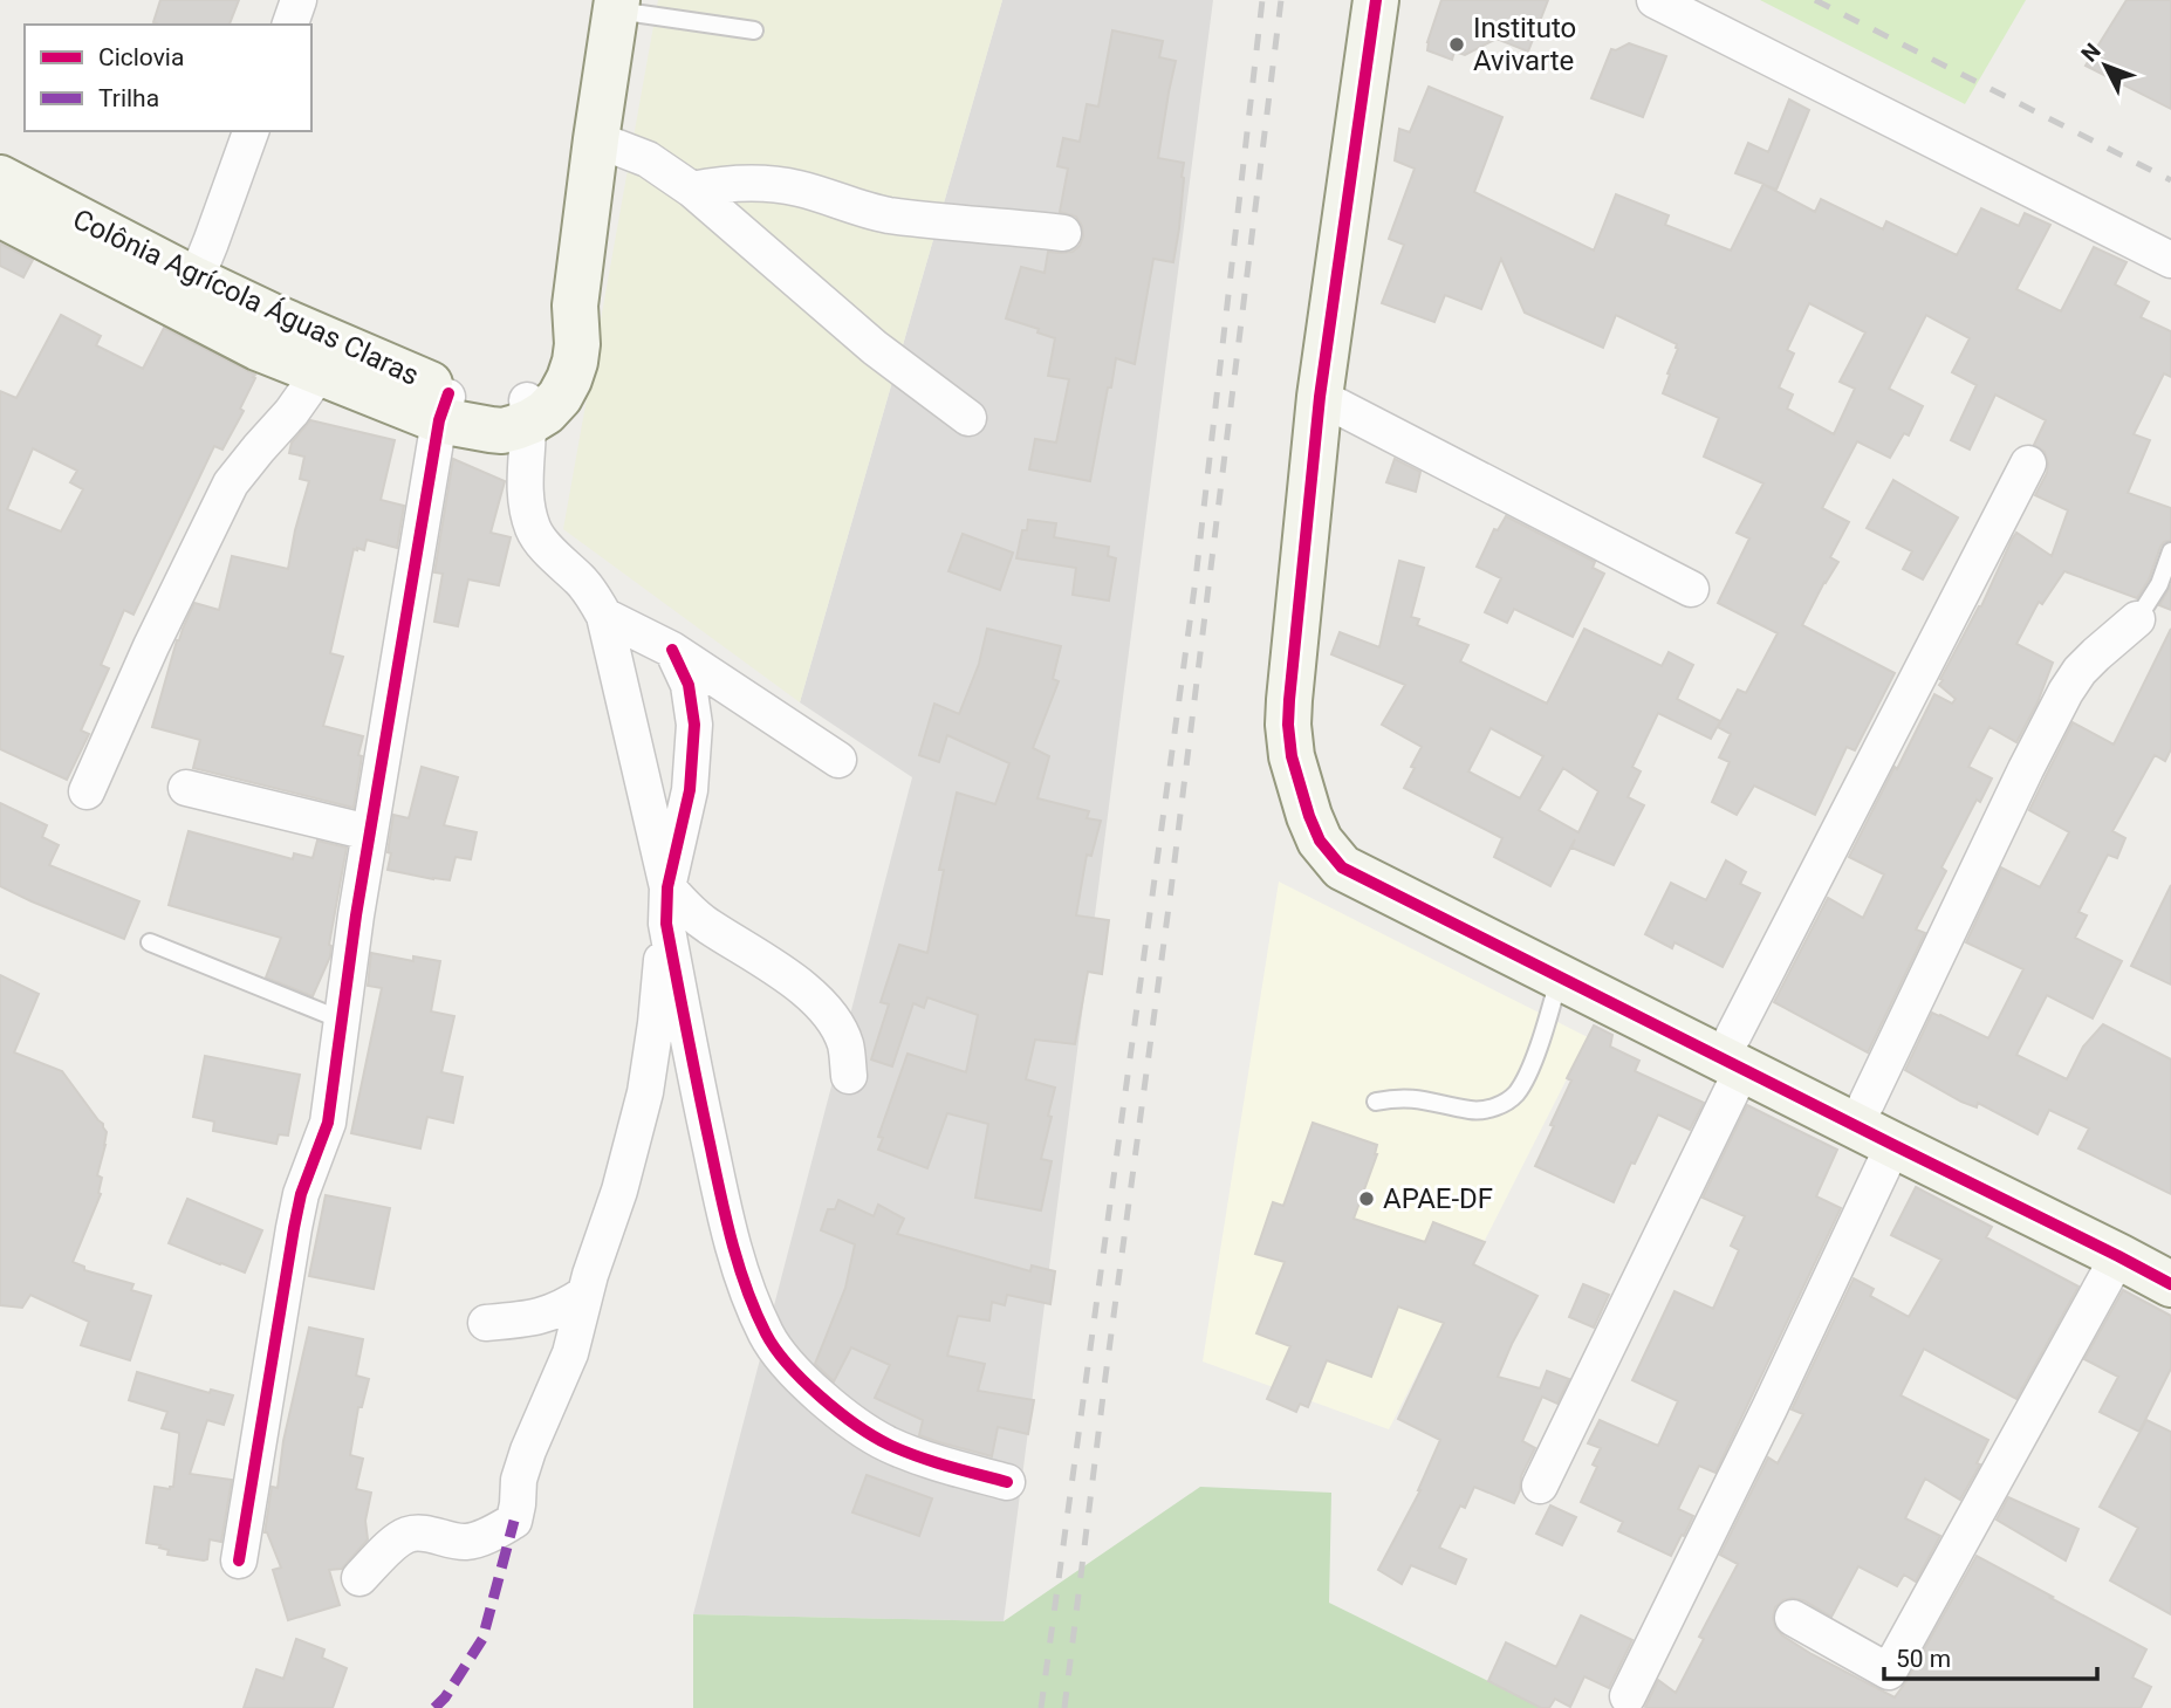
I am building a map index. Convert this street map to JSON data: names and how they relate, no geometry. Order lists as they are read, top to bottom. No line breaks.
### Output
{"streets":{"street":["Colônia Agrícola Águas Claras"]},"places":["Instituto Avivarte","APAE-DF"],"legend":["Ciclovia","Trilha"],"scale_bar":"50 m","north":"top left"}
